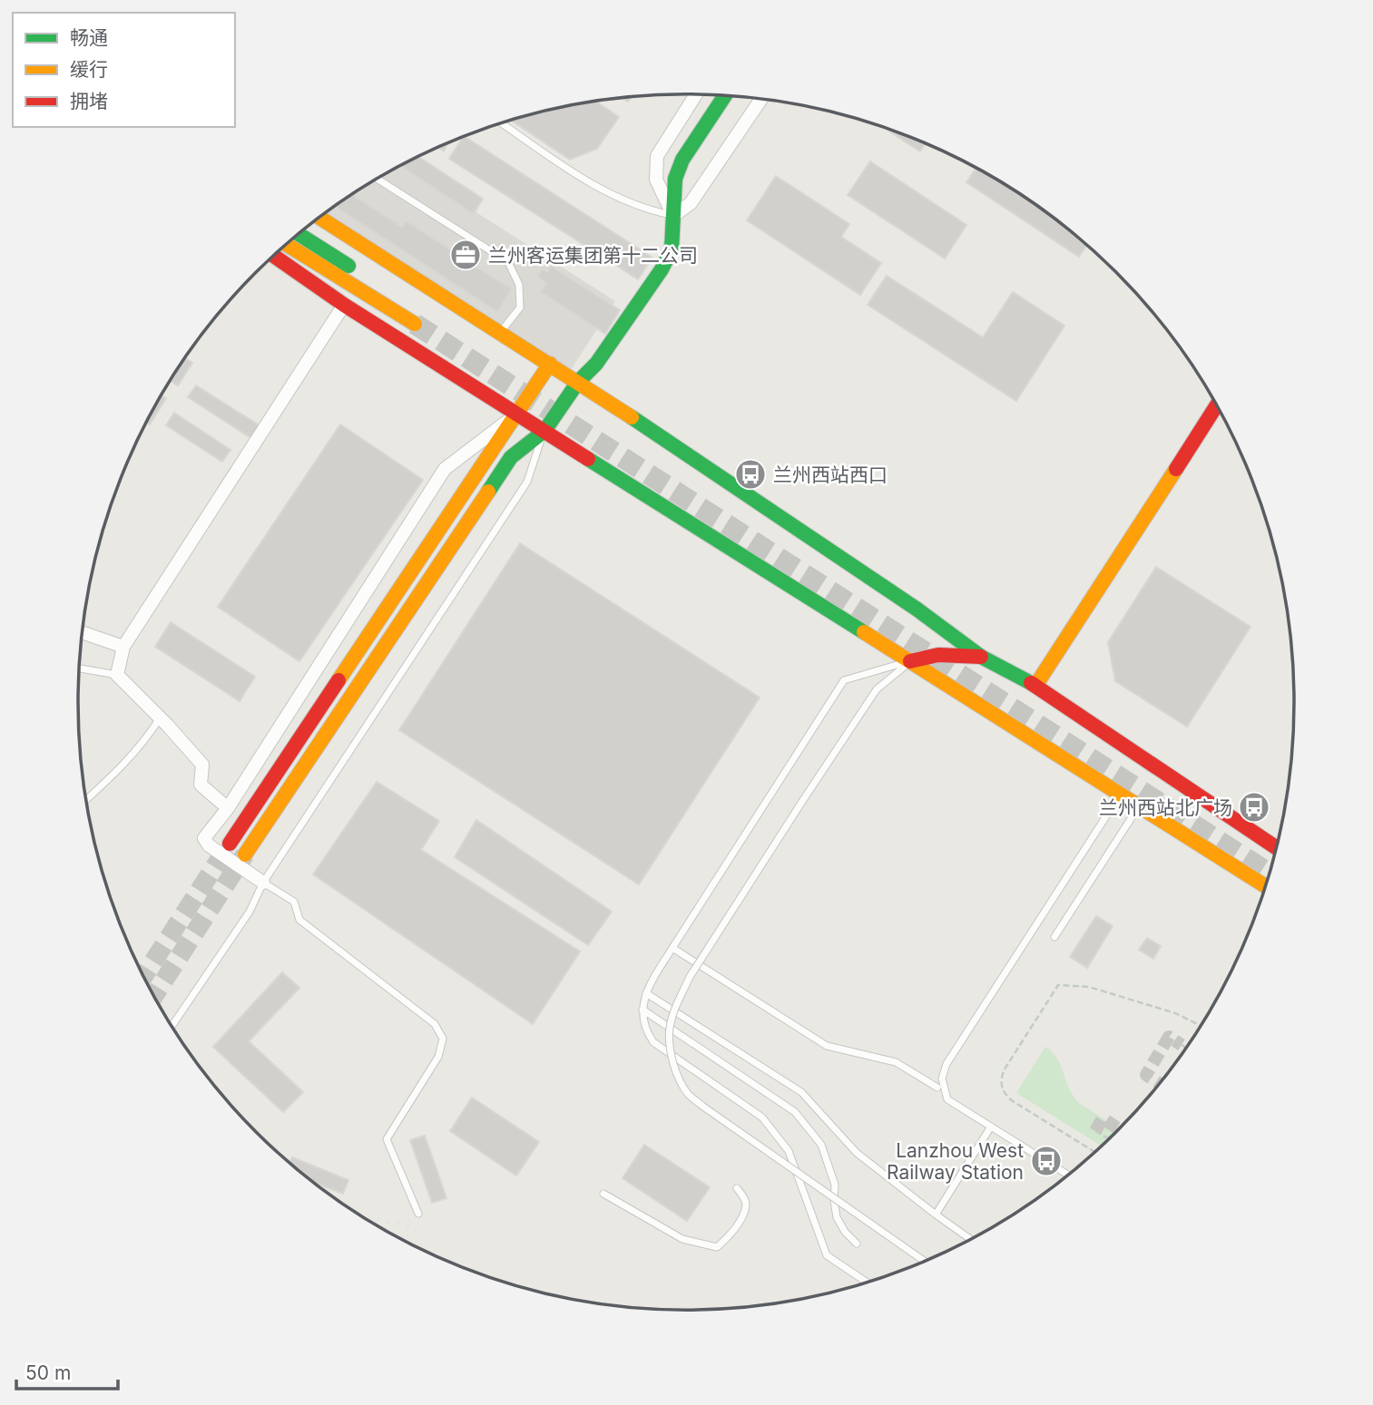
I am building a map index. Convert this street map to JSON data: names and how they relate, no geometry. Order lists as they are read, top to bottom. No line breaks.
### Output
{"places":{"office":["兰州客运集团第十二公司"],"bus stop":["兰州西站西口","兰州西站北广场","Lanzhou West Railway Station"]},"legend":["畅通","缓行","拥堵"],"scale_bar":"50 m"}
